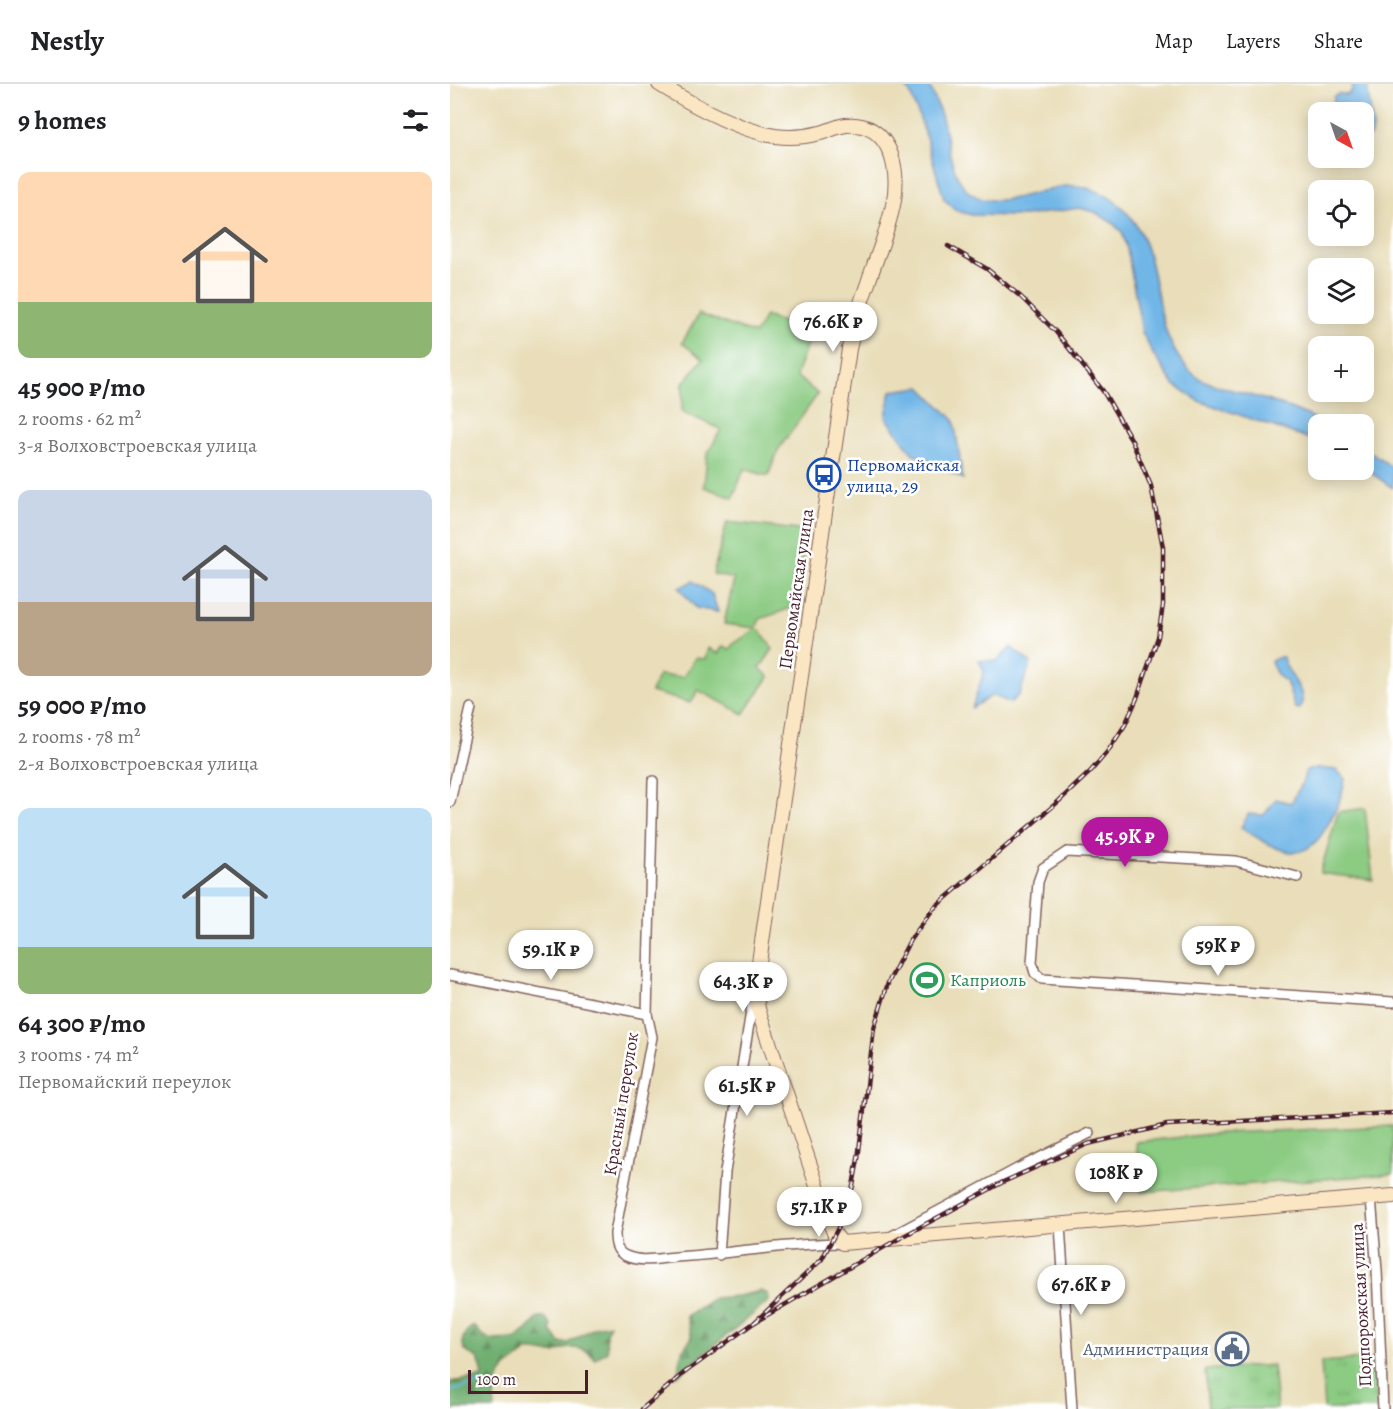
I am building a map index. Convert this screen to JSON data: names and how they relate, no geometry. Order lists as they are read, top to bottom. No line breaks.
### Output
{"streets":{"street":["Первомайская улица","Красный переулок","Подпорожская улица"]},"places":{"bus stop":["Первомайская улица, 29"],"sports":["Каприоль"],"public building":["Администрация"]},"scale_bar":"100 m","north":"bottom right","page":{"header":"Nestly","nav":["Map","Layers","Share"],"heading":"9 homes","map_buttons":["+","−"],"list":[{"name":"45 900 ₽/mo","note":"2 rooms · 62 m² · 3-я Волховстроевская улица"},{"name":"59 000 ₽/mo","note":"2 rooms · 78 m² · 2-я Волховстроевская улица"},{"name":"64 300 ₽/mo","note":"3 rooms · 74 m² · Первомайский переулок"}],"price":["76.6K ₽","45.9K ₽","59K ₽","59.1K ₽","64.3K ₽","61.5K ₽","108K ₽","57.1K ₽","67.6K ₽"],"scale":"100 m"}}
